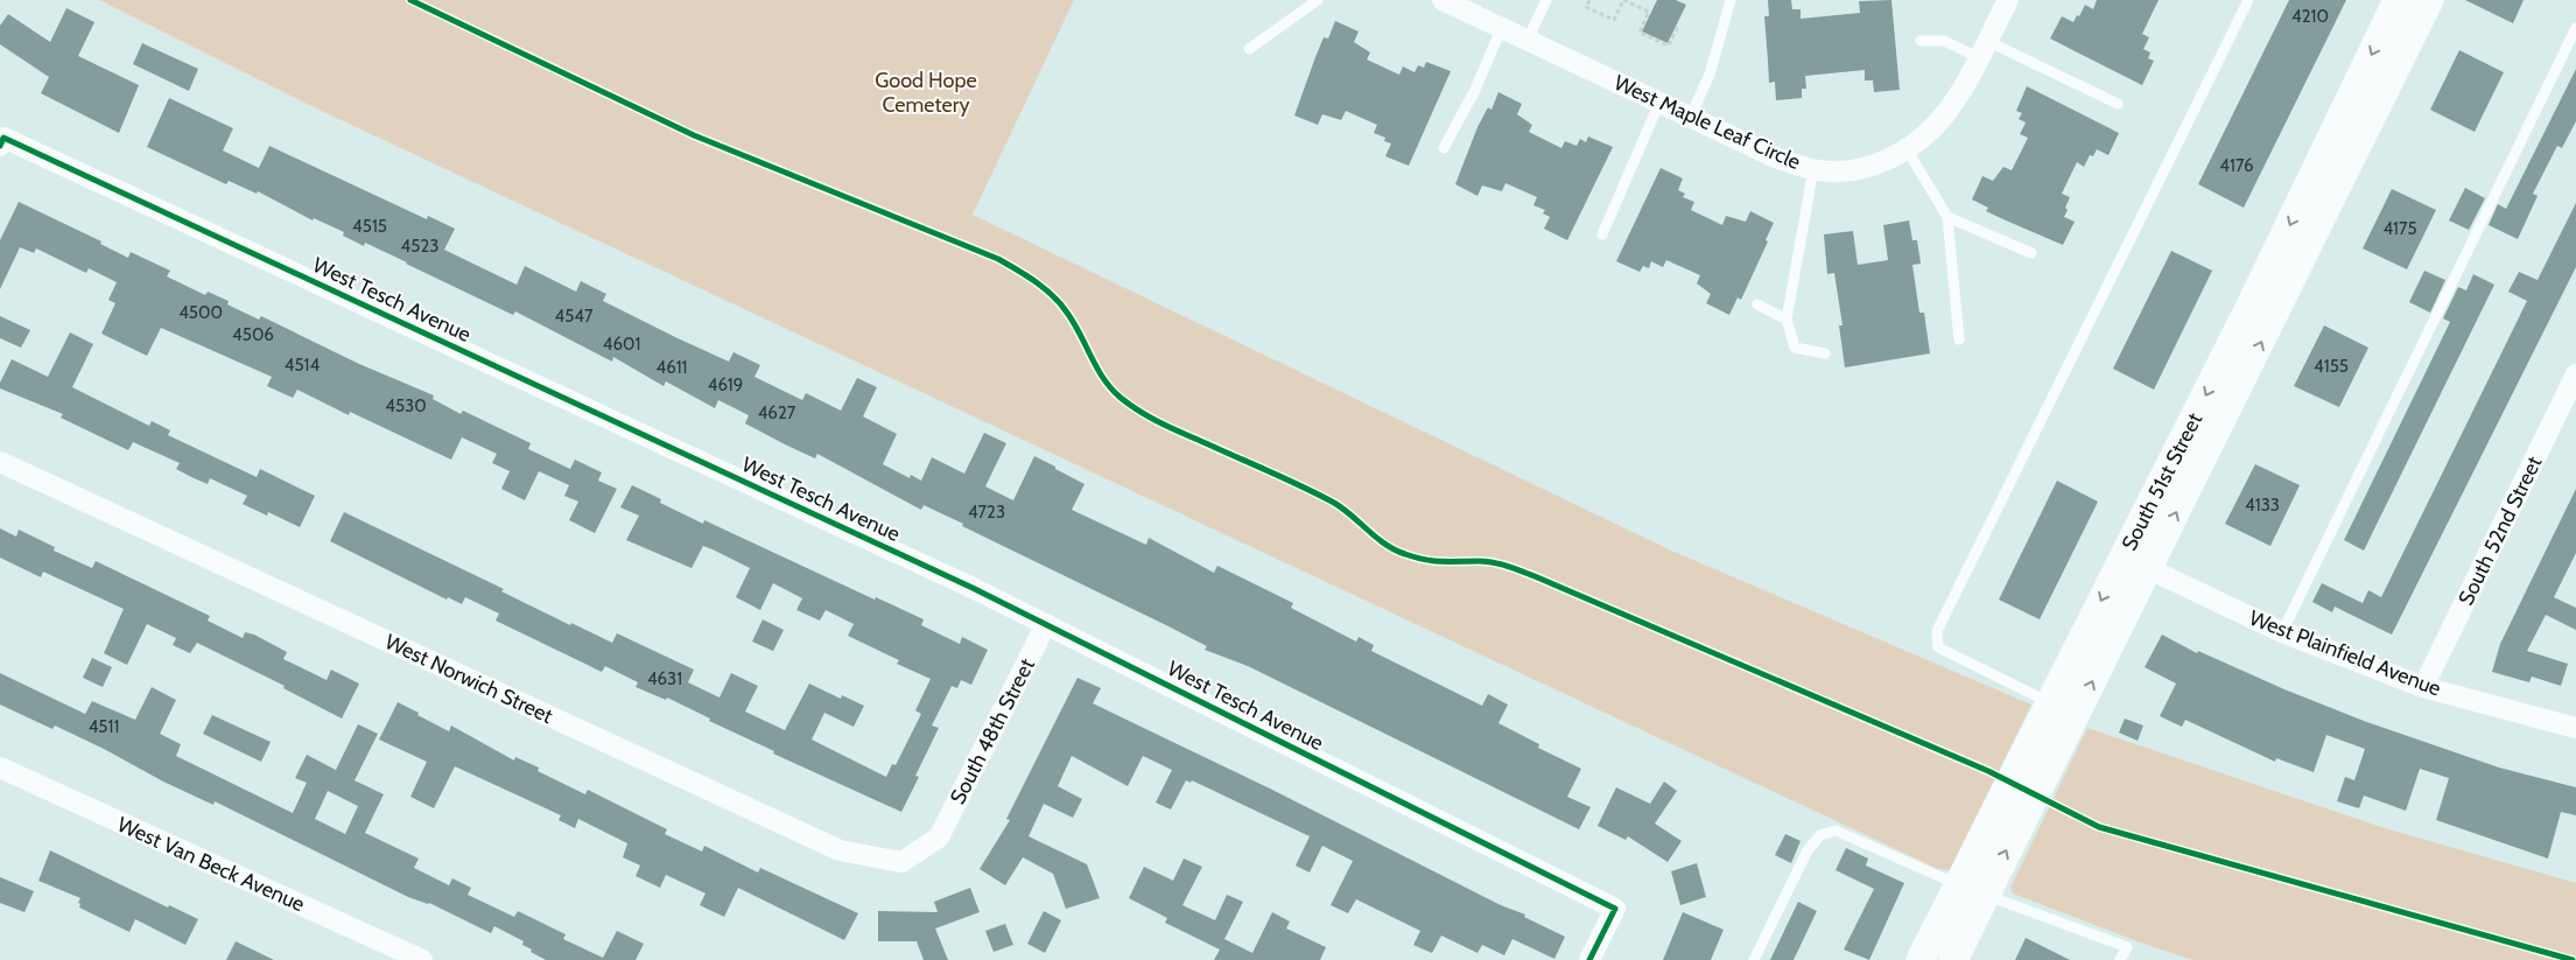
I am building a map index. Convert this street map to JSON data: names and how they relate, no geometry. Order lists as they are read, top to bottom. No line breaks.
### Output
{"streets":{"street":["West Maple Leaf Circle","West Tesch Avenue","South 51st Street","South 52nd Street","West Plainfield Avenue","West Norwich Street","South 48th Street","West Van Beck Avenue"]},"crossings":[["West Tesch Avenue","South 48th Street"],["South 51st Street","West Plainfield Avenue"],["South 52nd Street","West Plainfield Avenue"],["West Norwich Street","South 48th Street"]],"parks":["Good Hope Cemetery"],"house_numbers":["4210","4176","4515","4175","4523","4500","4547","4506","4601","4514","4155","4611","4619","4530","4627","4133","4723","4631","4511"]}
